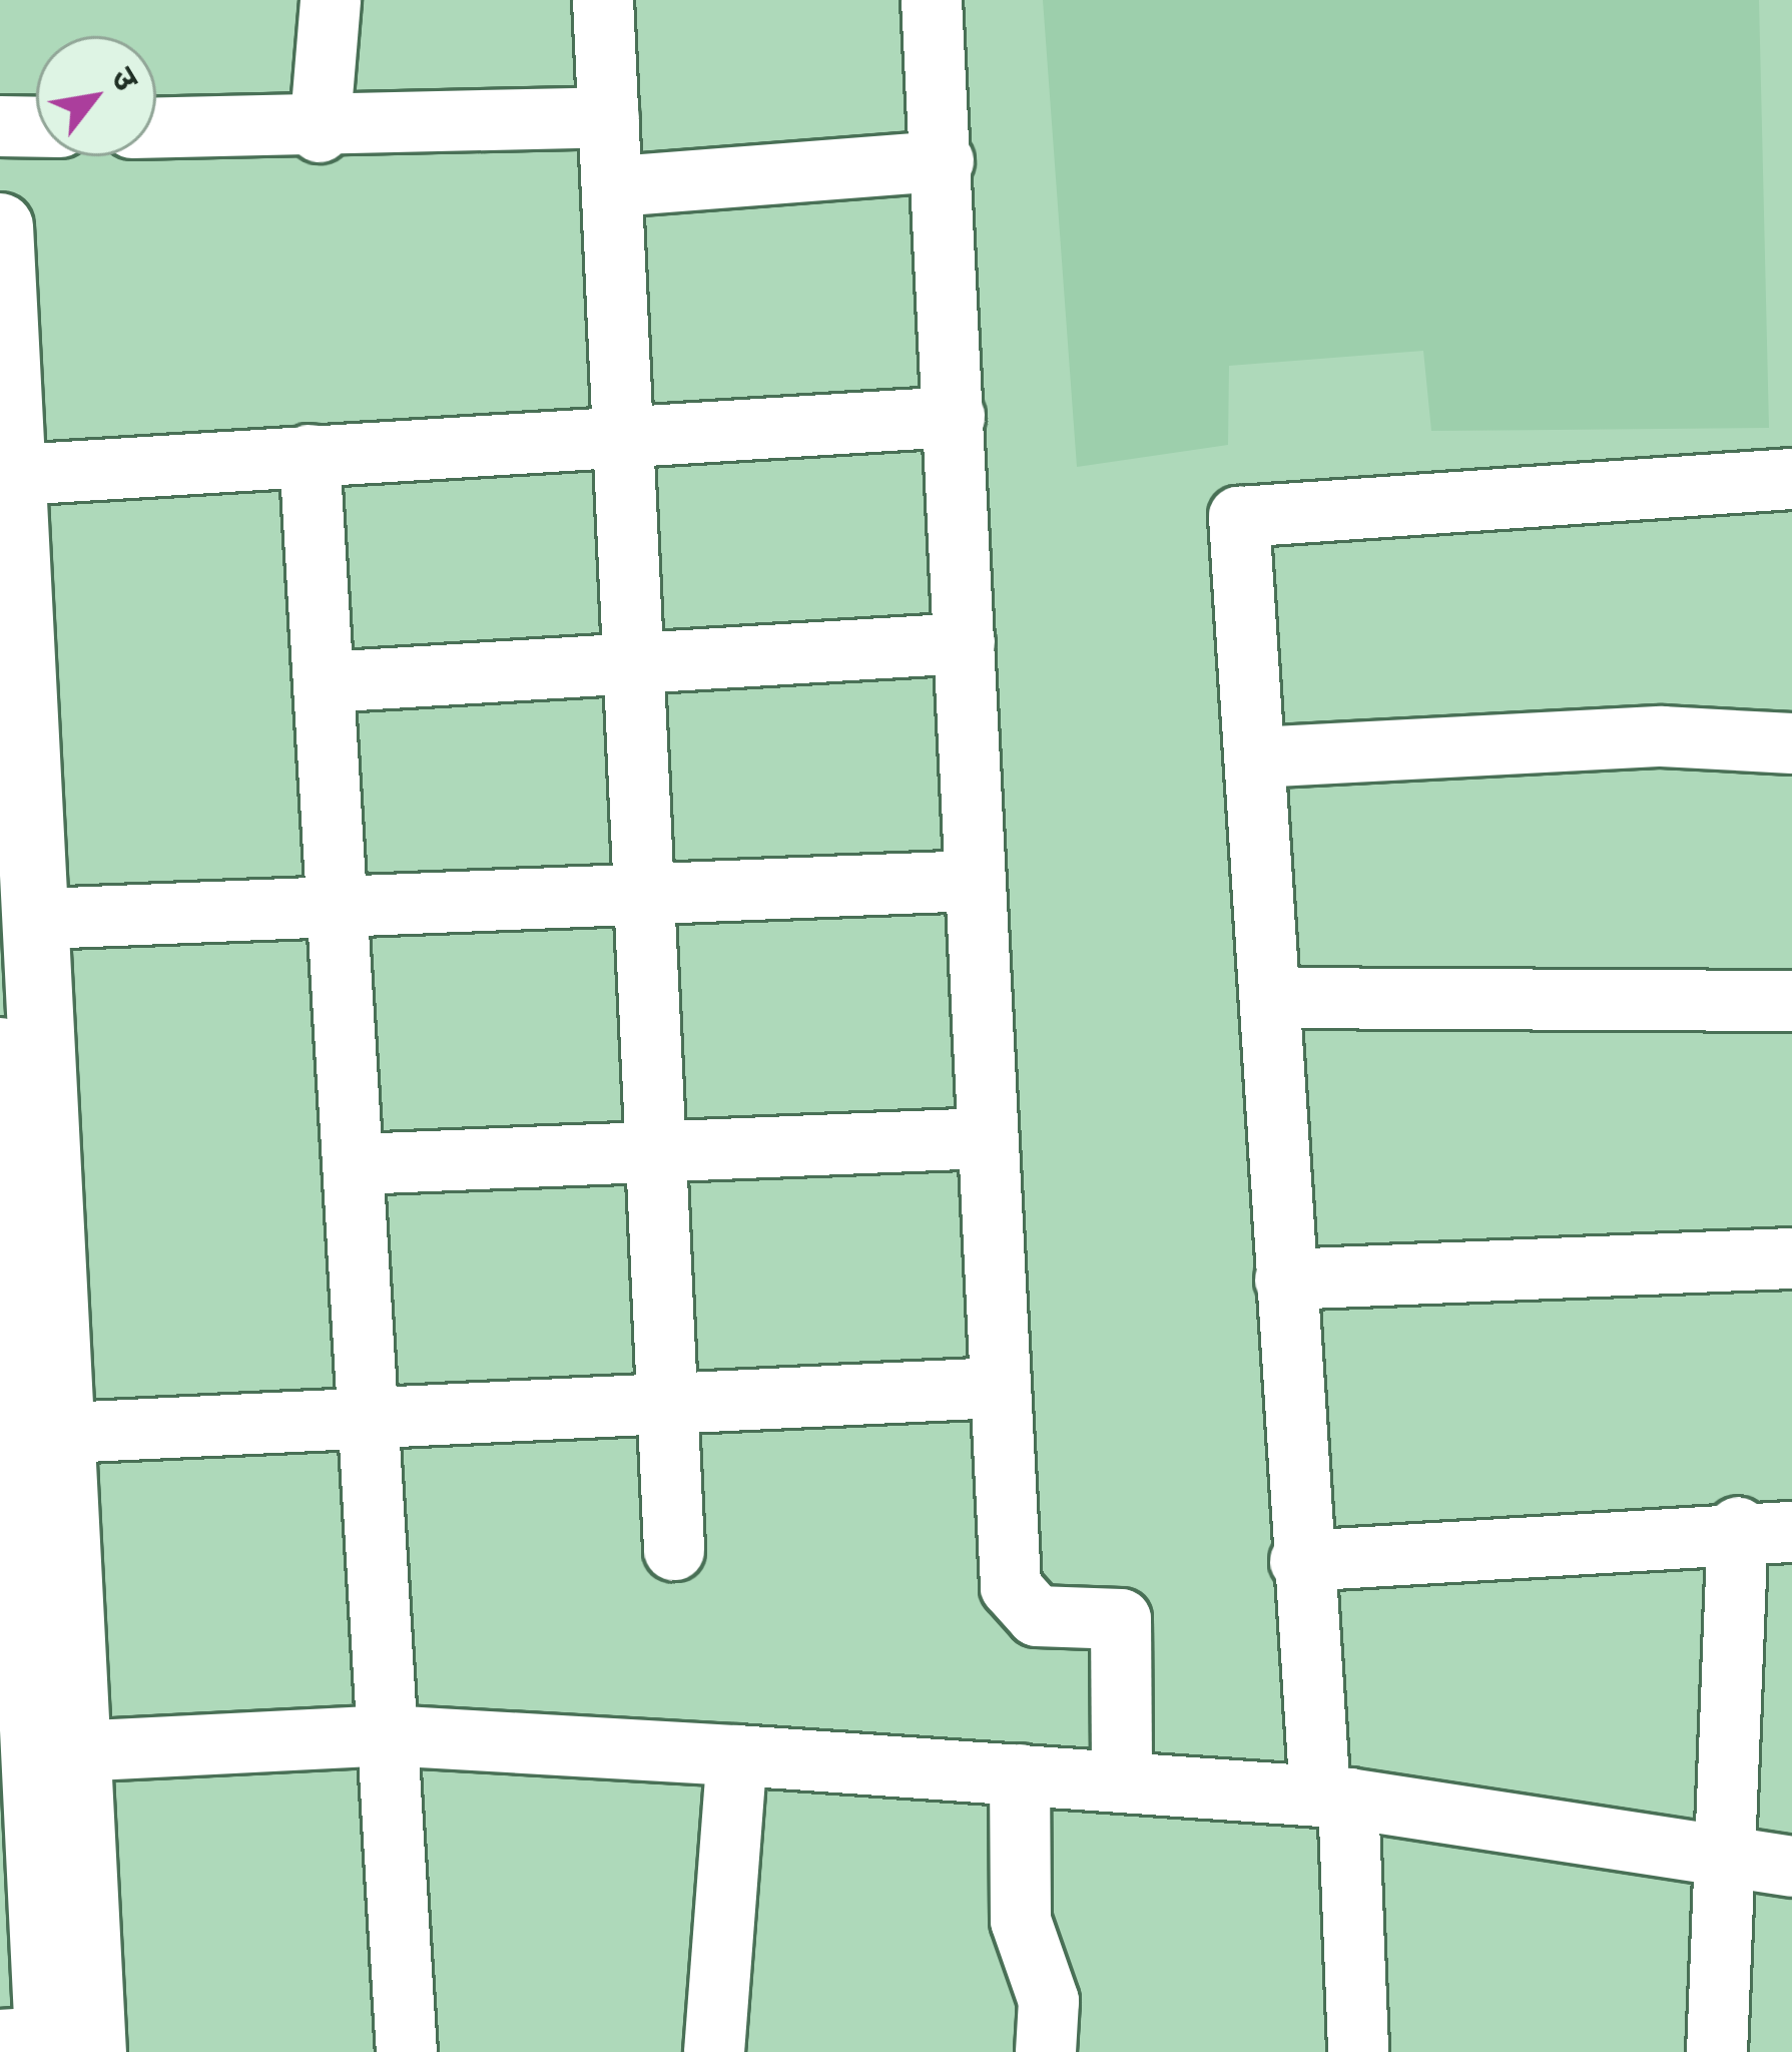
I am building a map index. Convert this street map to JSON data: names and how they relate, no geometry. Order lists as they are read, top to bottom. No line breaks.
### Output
{"north":"top right"}
